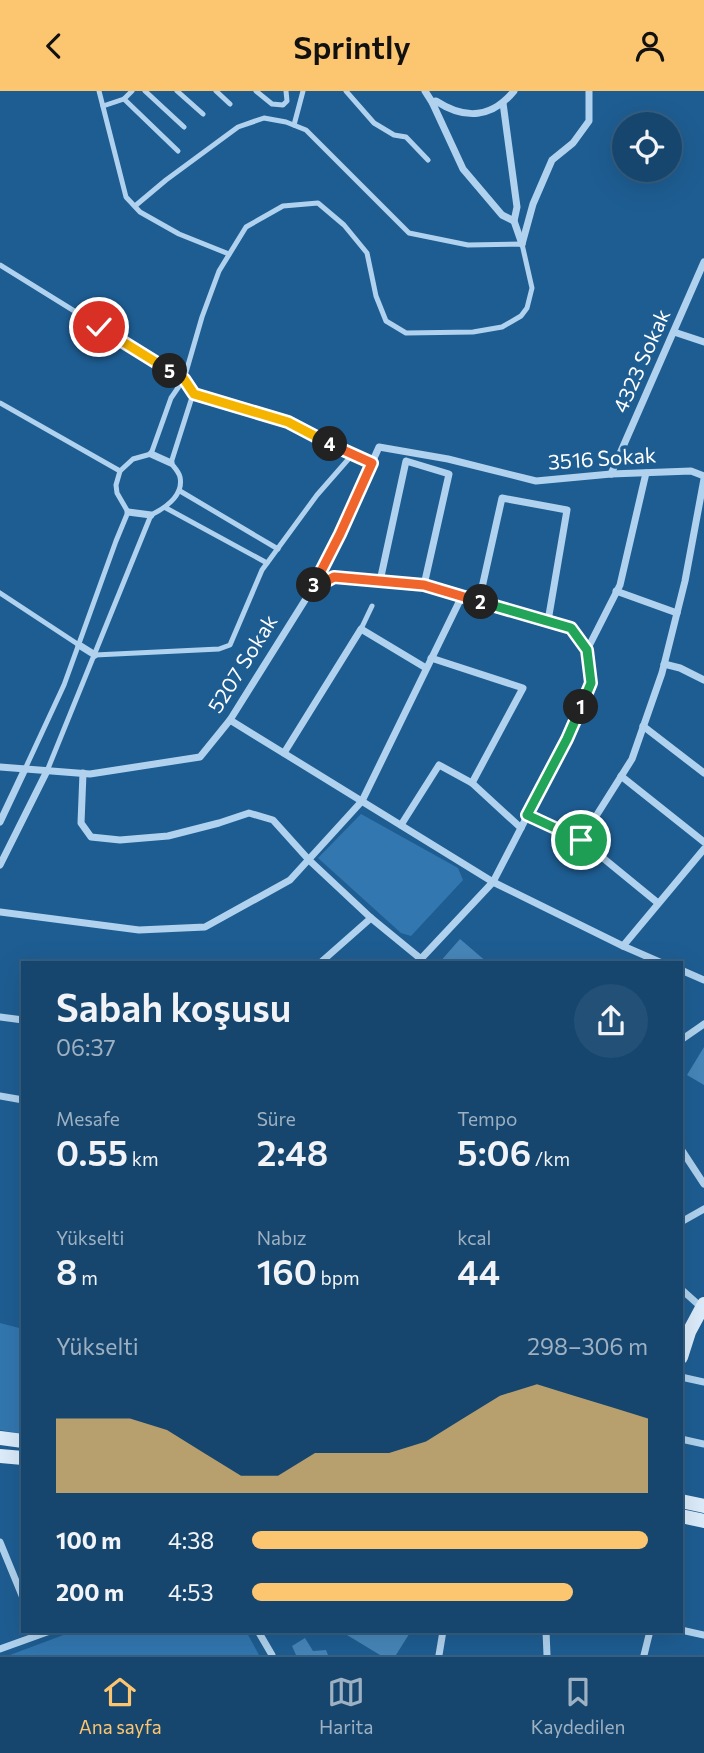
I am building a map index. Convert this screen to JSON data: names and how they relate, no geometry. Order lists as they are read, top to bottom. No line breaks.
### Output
{"streets":{"street":["4323 Sokak","3516 Sokak","5207 Sokak"]},"crossings":[["4323 Sokak","3516 Sokak"],["3516 Sokak","5207 Sokak"]],"page":{"header":"Sprintly","pins":["5","4","3","2","1"],"heading":["Sabah koşusu","06:37"],"stats":[["Mesafe","0.55 km"],["Süre","2:48"],["Tempo","5:06 /km"],["Yükselti","8 m"],["Nabız","160 bpm"],["kcal","44"]],"chart":["Yükselti","298–306 m"],"list":[{"name":"100 m","note":"4:38"},{"name":"200 m","note":"4:53"}],"tabs":["Ana sayfa","Harita","Kaydedilen"]}}
